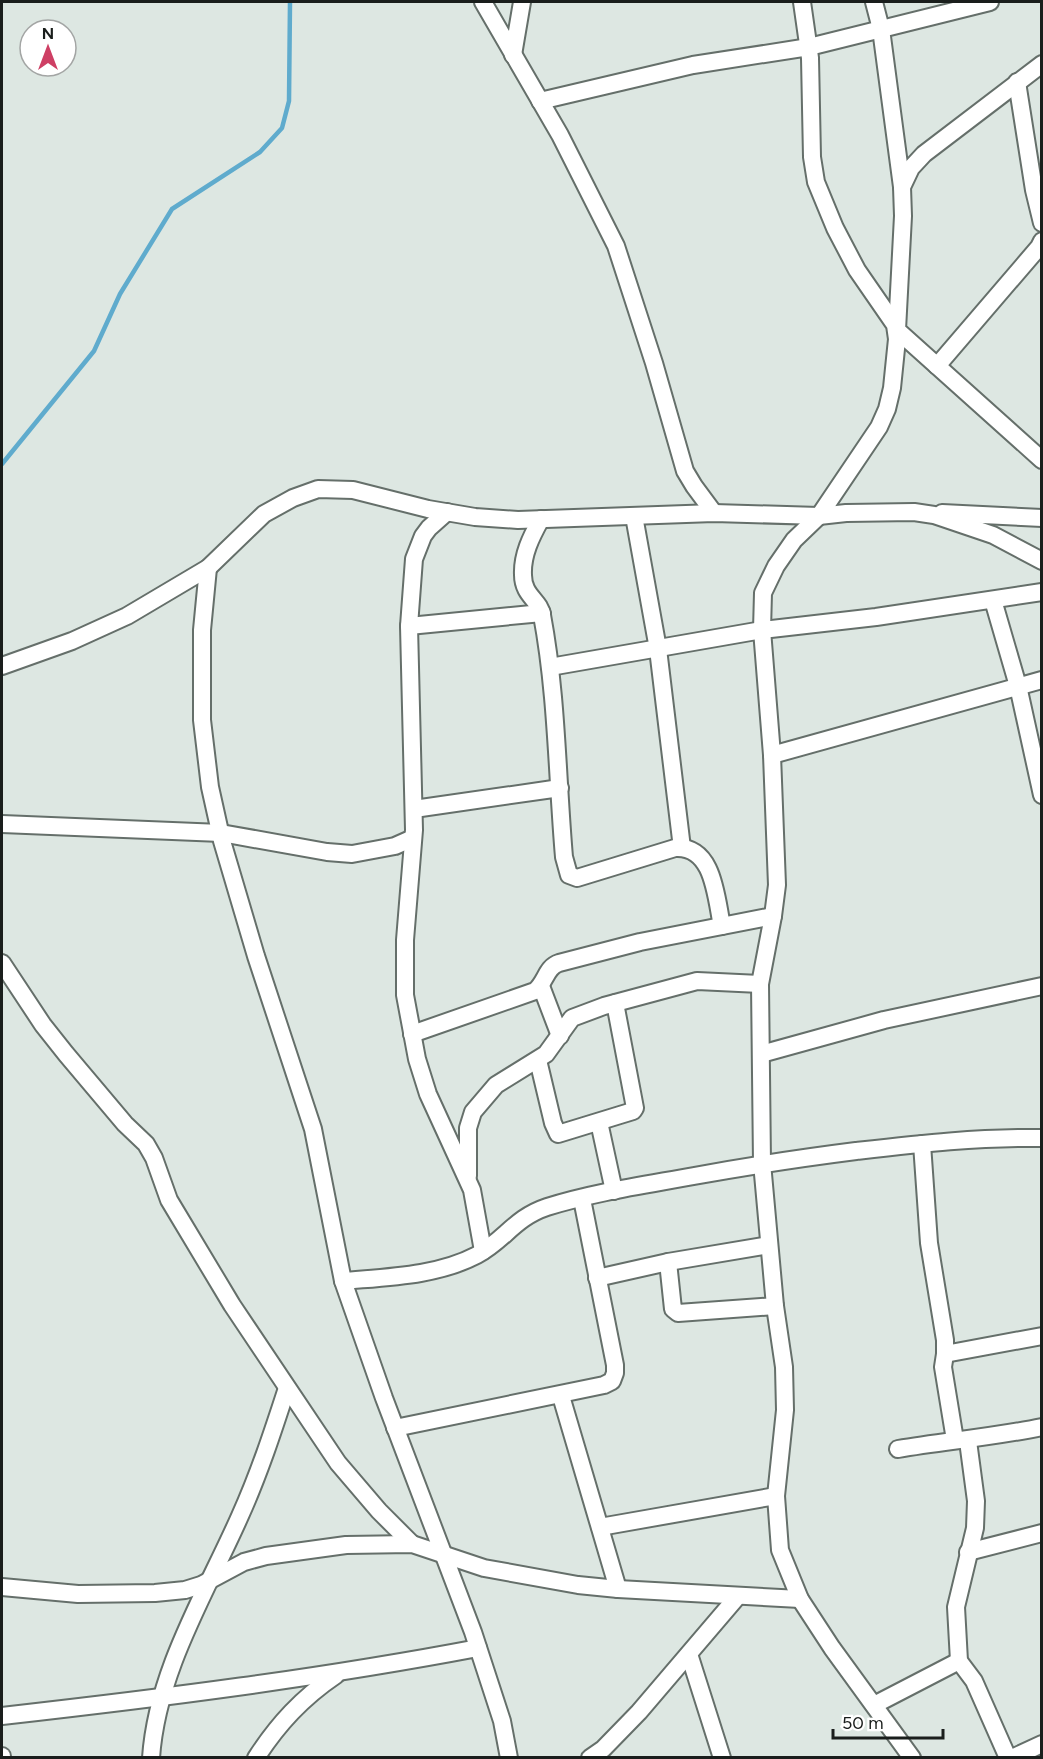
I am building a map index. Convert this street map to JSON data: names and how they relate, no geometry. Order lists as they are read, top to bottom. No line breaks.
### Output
{"scale_bar":"50 m","north":"top"}
